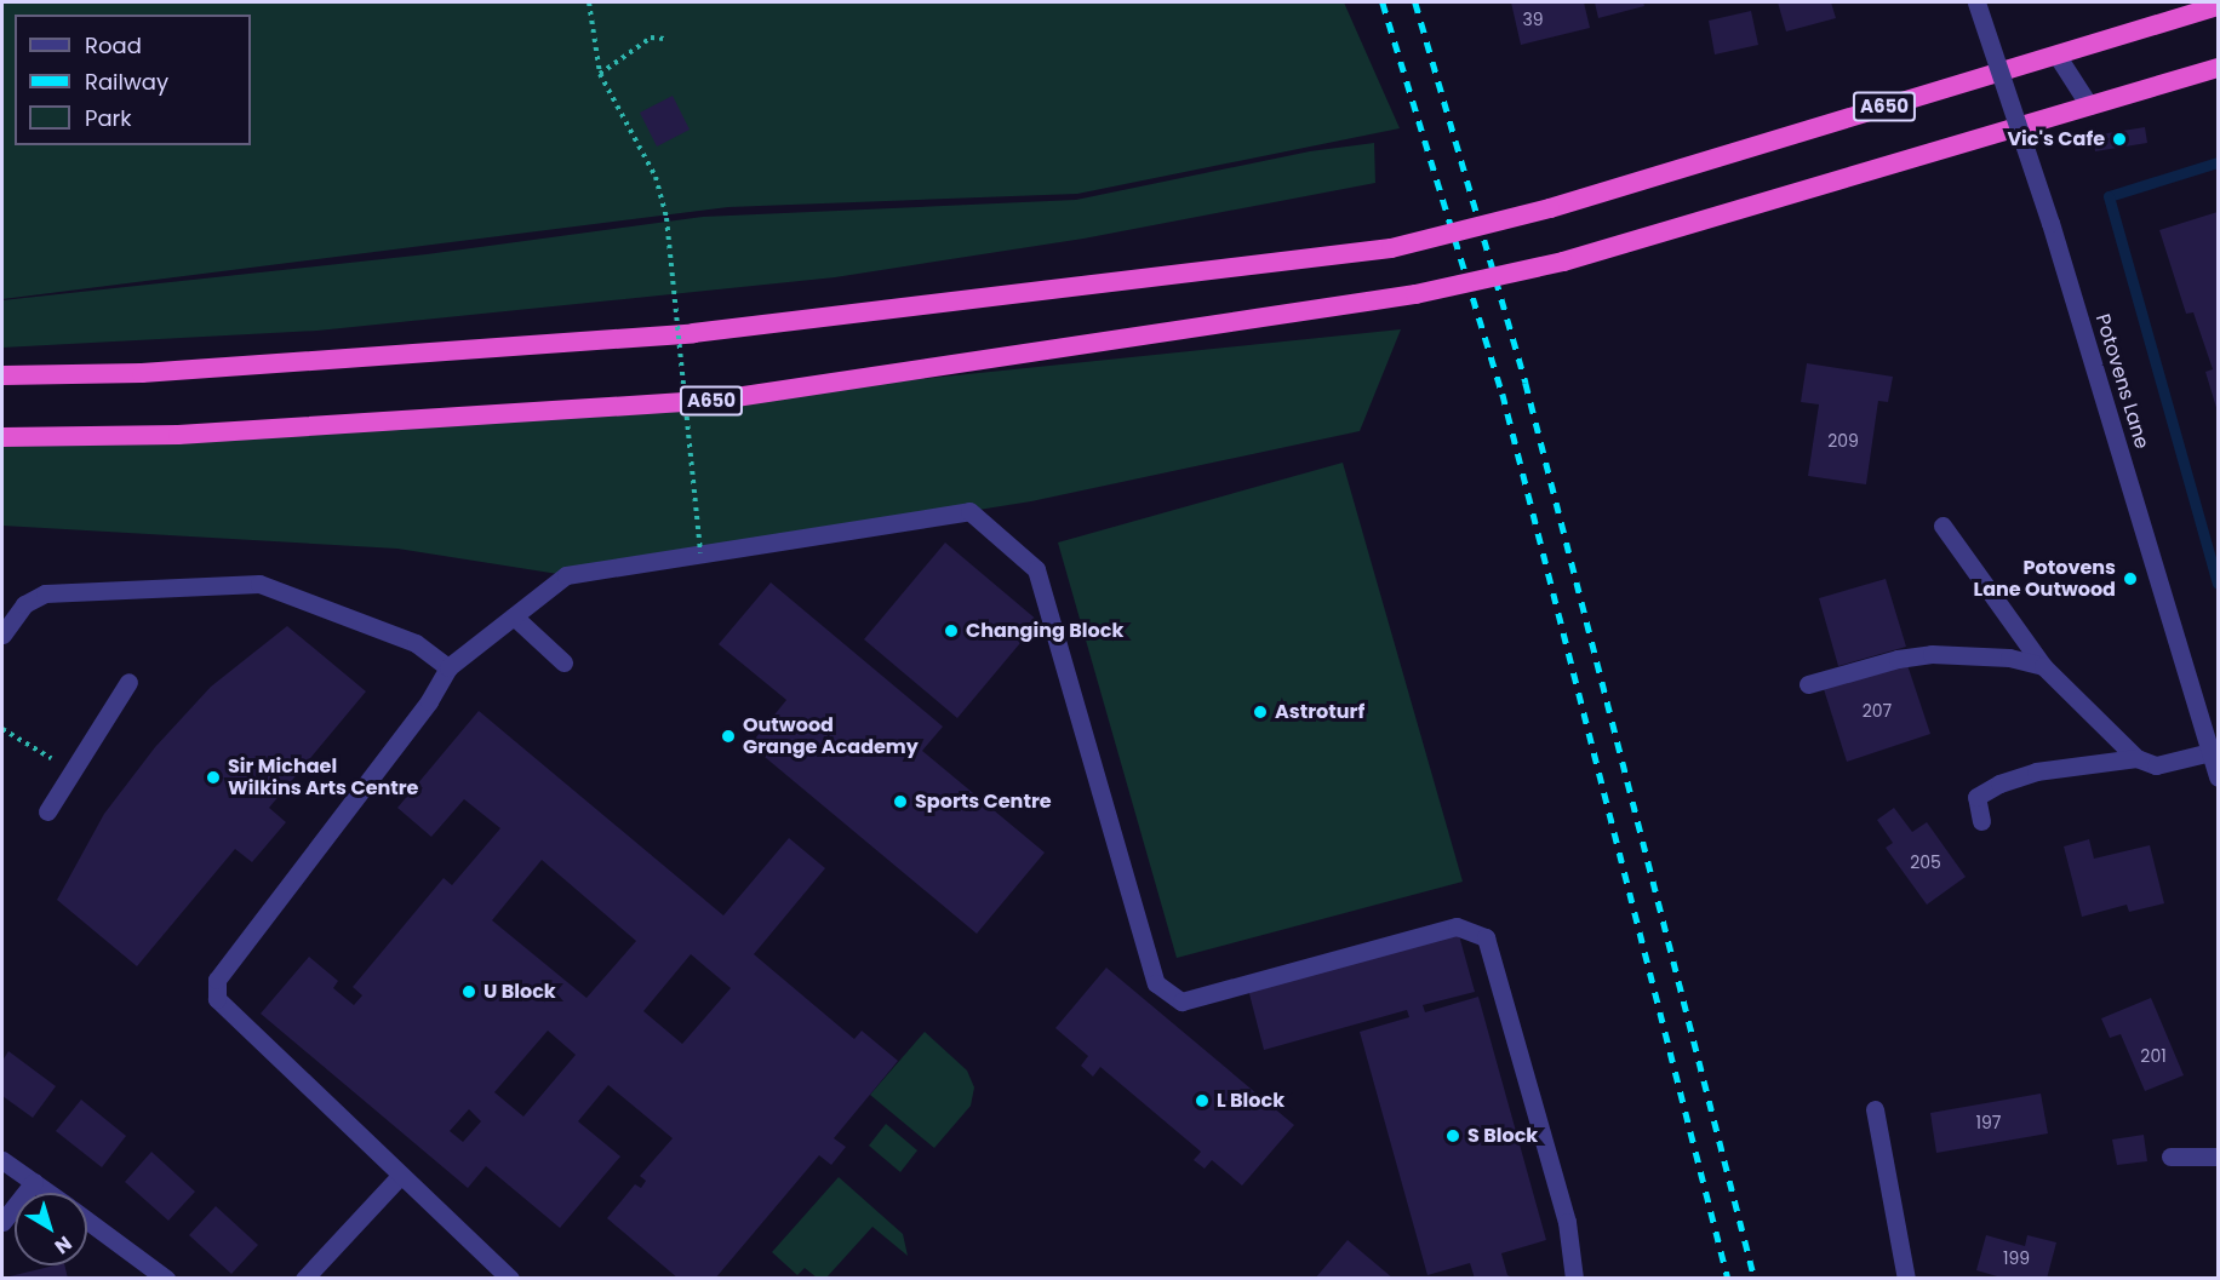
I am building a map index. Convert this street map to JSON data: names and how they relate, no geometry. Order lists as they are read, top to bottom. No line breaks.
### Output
{"streets":{"highway":["A650"],"street":["Potovens Lane"]},"places":["Vic's Cafe","Potovens Lane Outwood","Changing Block","Astroturf","Outwood Grange Academy","Sir Michael Wilkins Arts Centre","Sports Centre","U Block","L Block","S Block"],"house_numbers":["39","209","207","205","201","197","199"],"legend":["Road","Railway","Park"],"north":"bottom right"}
